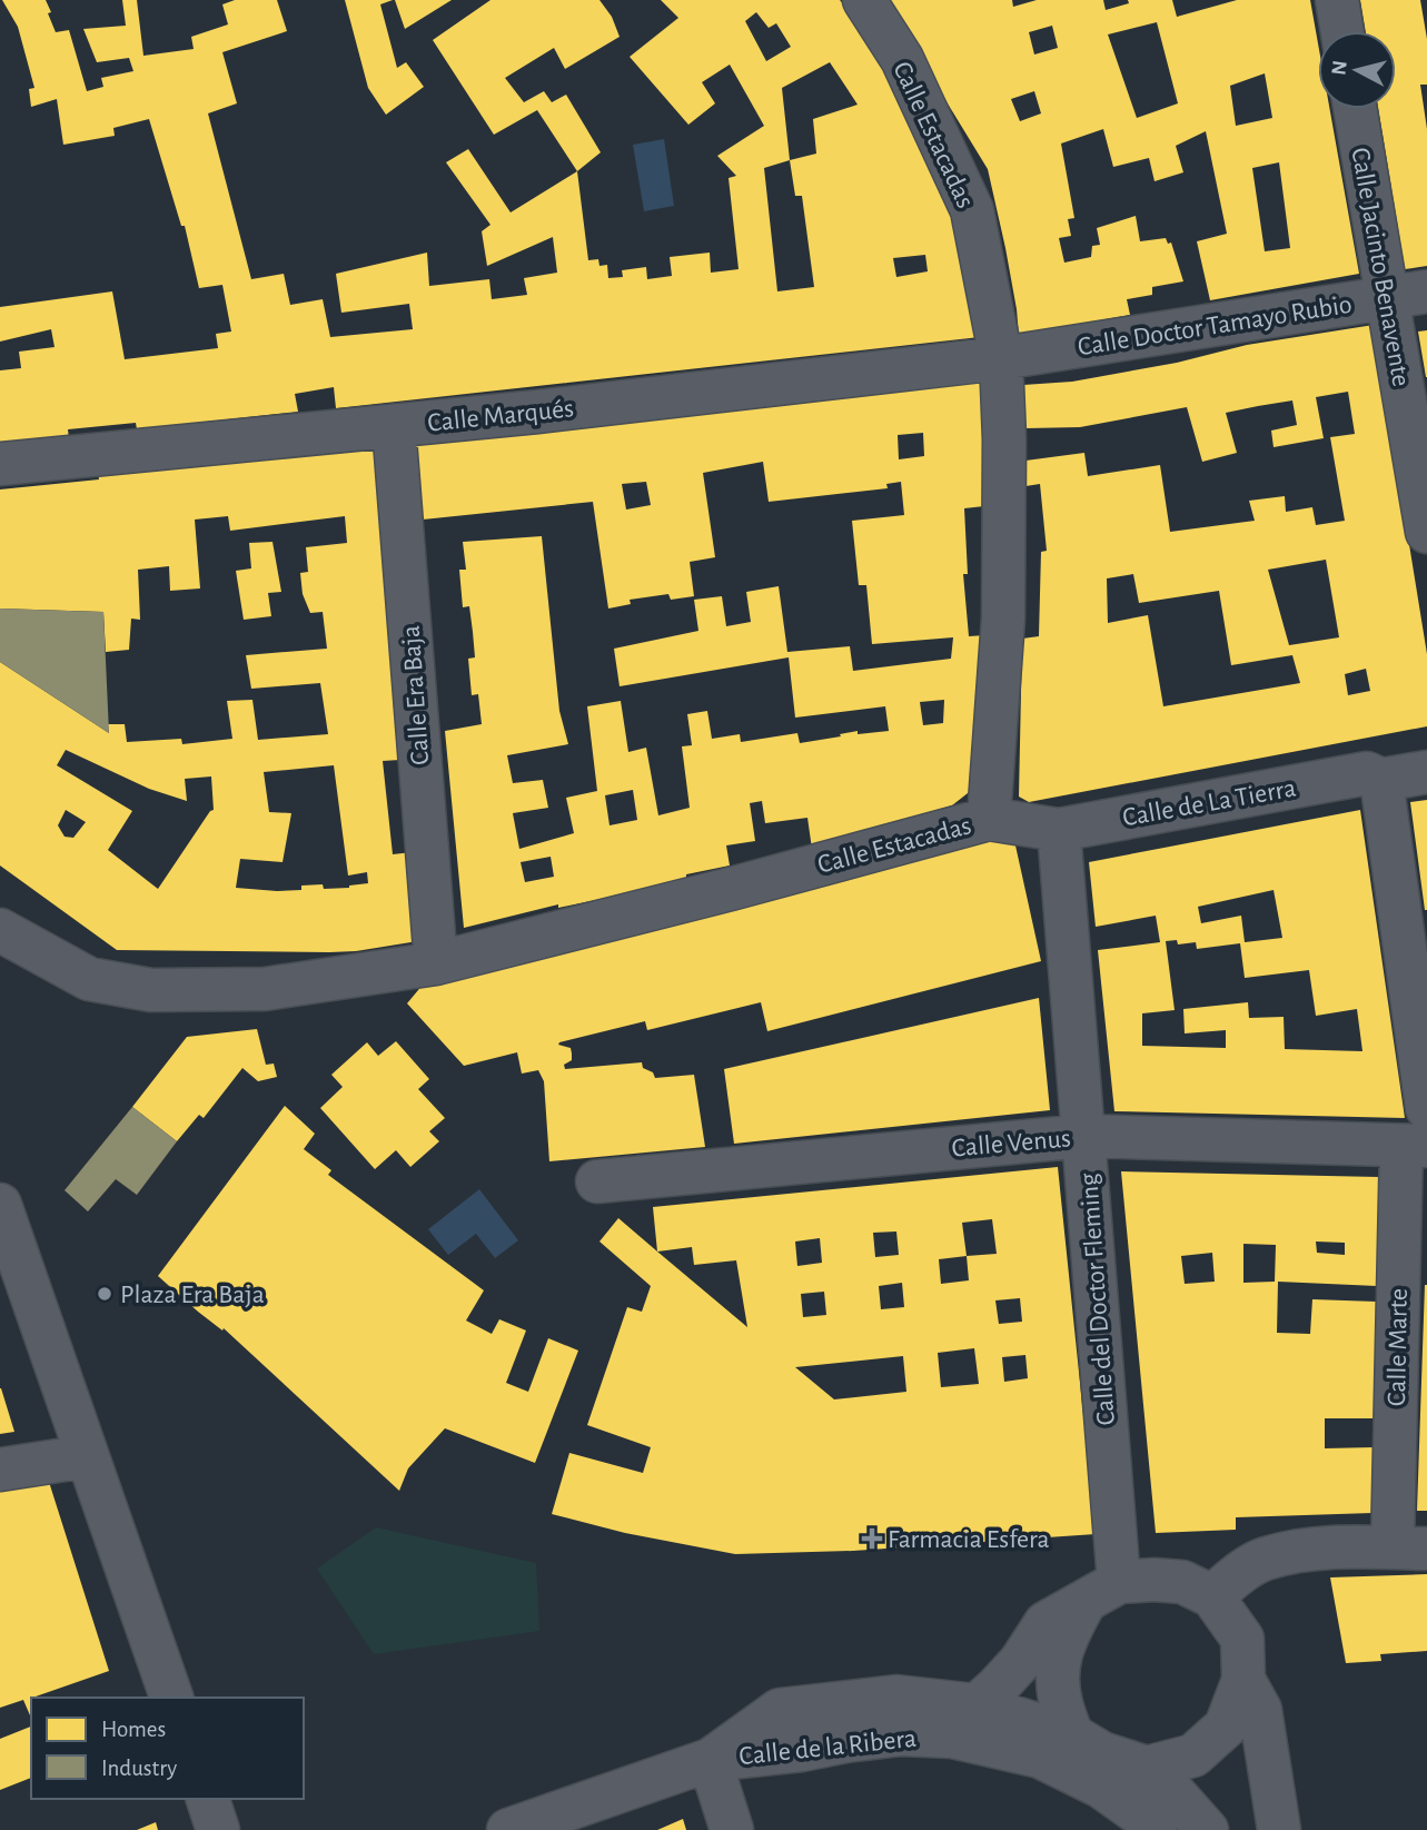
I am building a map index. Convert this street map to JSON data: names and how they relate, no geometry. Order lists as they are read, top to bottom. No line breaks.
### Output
{"streets":{"street":["Calle Estacadas","Calle Jacinto Benavente","Calle Doctor Tamayo Rubio","Calle Marqués","Calle Era Baja","Calle de La Tierra","Calle Venus","Calle del Doctor Fleming","Calle Marte","Calle de la Ribera"]},"crossings":[["Calle Estacadas","Calle Doctor Tamayo Rubio"],["Calle Estacadas","Calle Marqués"],["Calle Estacadas","Calle Era Baja"],["Calle Estacadas","Calle de La Tierra"],["Calle Jacinto Benavente","Calle Doctor Tamayo Rubio"],["Calle Doctor Tamayo Rubio","Calle Marqués"],["Calle Marqués","Calle Era Baja"],["Calle de La Tierra","Calle del Doctor Fleming"],["Calle Venus","Calle del Doctor Fleming"],["Calle Venus","Calle Marte"],["Calle del Doctor Fleming","Calle de la Ribera"]],"places":{"other":["Plaza Era Baja"],"health":["Farmacia Esfera"]},"legend":["Homes","Industry"],"north":"left"}
